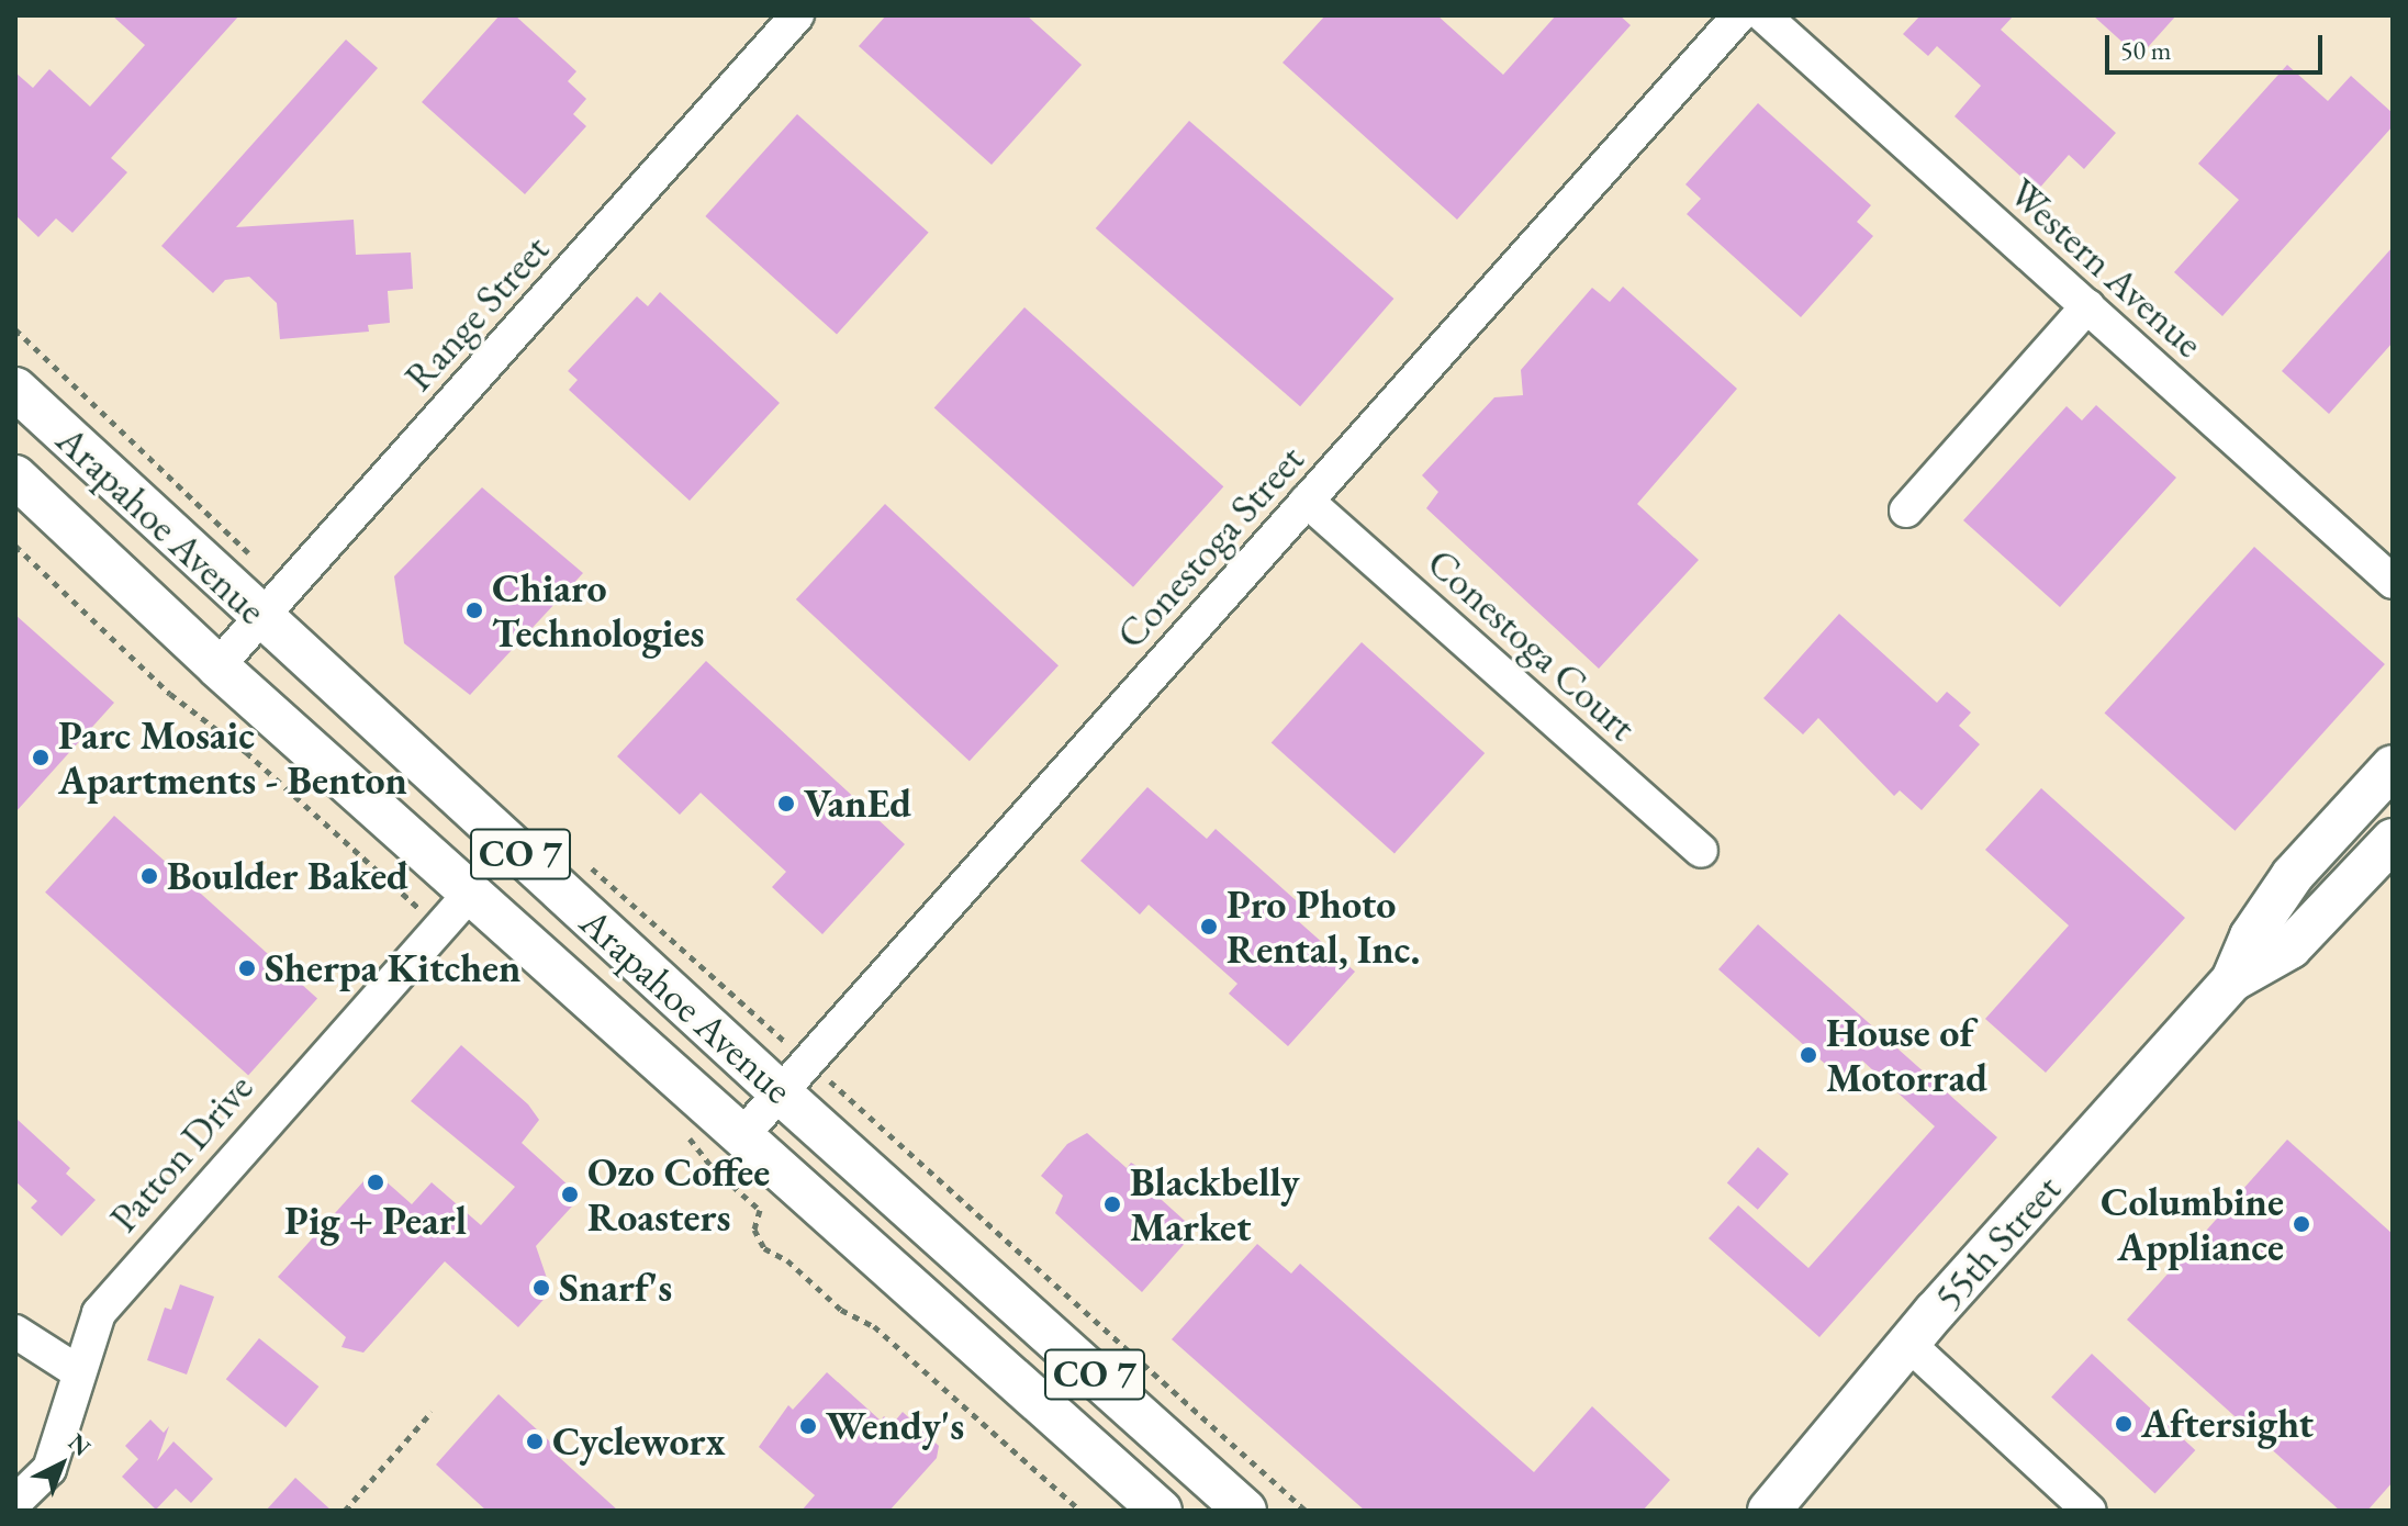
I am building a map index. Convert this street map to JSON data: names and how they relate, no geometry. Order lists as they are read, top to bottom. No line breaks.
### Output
{"streets":{"main road":["Arapahoe Avenue","CO 7","55th Street"],"street":["Western Avenue","Range Street","Conestoga Street","Conestoga Court","Patton Drive"]},"crossings":[["Range Street","Arapahoe Avenue"],["Arapahoe Avenue","Conestoga Street"],["Arapahoe Avenue","Patton Drive"],["Conestoga Street","Conestoga Court"]],"places":["Chiaro Technologies","Parc Mosaic Apartments - Benton","VanEd","Boulder Baked","Pro Photo Rental, Inc.","Sherpa Kitchen","House of Motorrad","Pig + Pearl","Ozo Coffee Roasters","Blackbelly Market","Columbine Appliance","Snarf's","Aftersight","Wendy's","Cycleworx"],"scale_bar":"50 m","north":"top right"}
